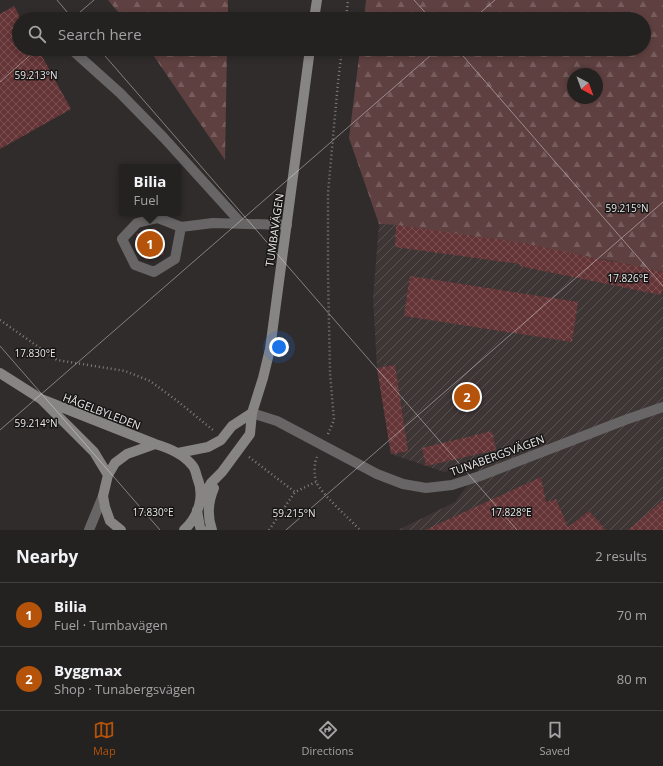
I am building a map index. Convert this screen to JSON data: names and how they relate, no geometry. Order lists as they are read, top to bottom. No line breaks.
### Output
{"streets":{"main road":["TUMBAVÄGEN","HÅGELBYLEDEN"],"street":["TUNABERGSVÄGEN"]},"crossings":[["TUMBAVÄGEN","HÅGELBYLEDEN"],["TUMBAVÄGEN","TUNABERGSVÄGEN"]],"north":"bottom right","page":{"search":"Search here","popup":["Bilia","Fuel"],"pins":["1","2"],"heading":["Nearby","2 results"],"list":[{"mark":"1","name":"Bilia","note":"Fuel · Tumbavägen","value":"70 m"},{"mark":"2","name":"Byggmax","note":"Shop · Tunabergsvägen","value":"80 m"}],"nav":["Map","Directions","Saved"]},"coordinates":["59.213°N","59.215°N","17.826°E","17.830°E","59.214°N","17.828°E"]}
